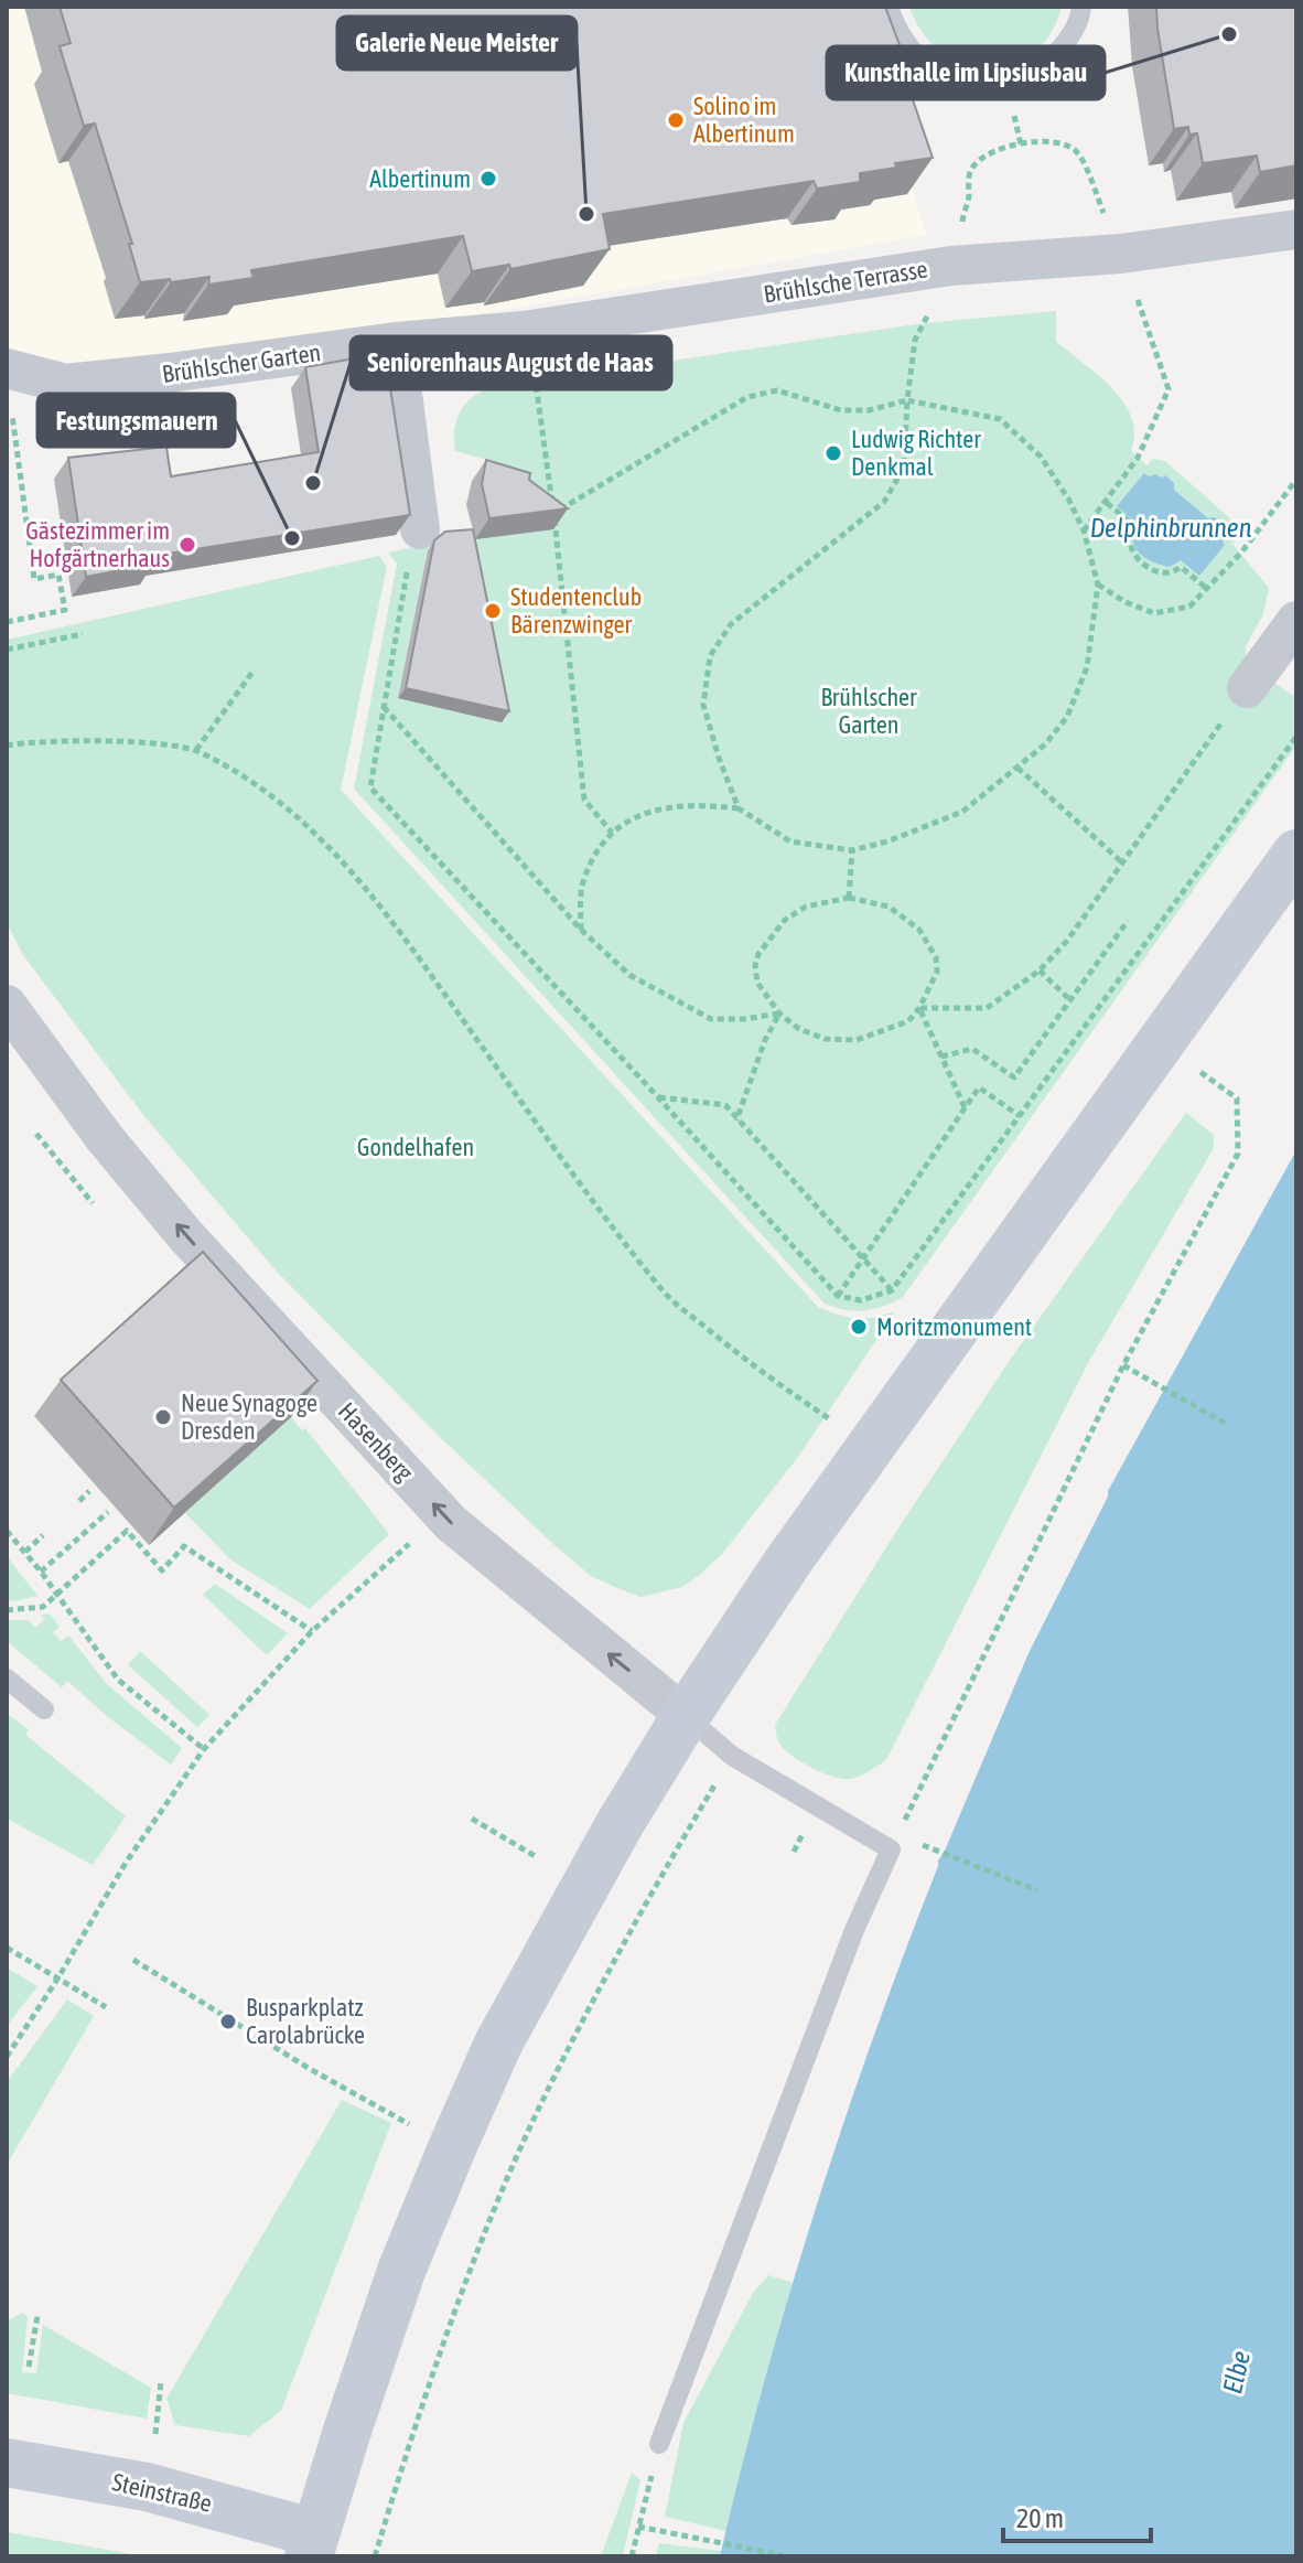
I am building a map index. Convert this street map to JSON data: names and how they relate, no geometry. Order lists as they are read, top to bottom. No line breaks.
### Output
{"streets":{"main road":["Steinstraße"],"street":["Brühlsche Terrasse","Brühlscher Garten","Hasenberg"]},"crossings":[["Brühlsche Terrasse","Brühlscher Garten"]],"one_way":["Hasenberg"],"water":["Delphinbrunnen","Elbe"],"parks":["Brühlscher Garten","Gondelhafen"],"places":["Kunsthalle im Lipsiusbau","Solino im Albertinum","Albertinum","Galerie Neue Meister","Ludwig Richter Denkmal","Seniorenhaus August de Haas","Festungsmauern","Gästezimmer im Hofgärtnerhaus","Studentenclub Bärenzwinger","Moritzmonument","Neue Synagoge Dresden","Busparkplatz Carolabrücke"],"scale_bar":"20 m"}
